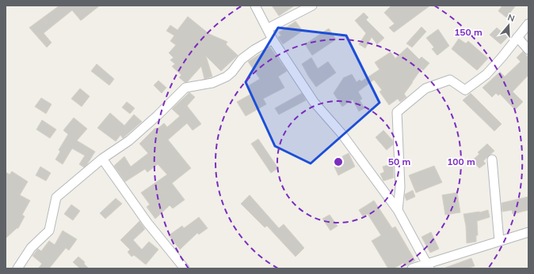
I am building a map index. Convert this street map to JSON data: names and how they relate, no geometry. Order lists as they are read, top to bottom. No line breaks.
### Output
{"north":"top","rings":["150 m","50 m","100 m"]}
